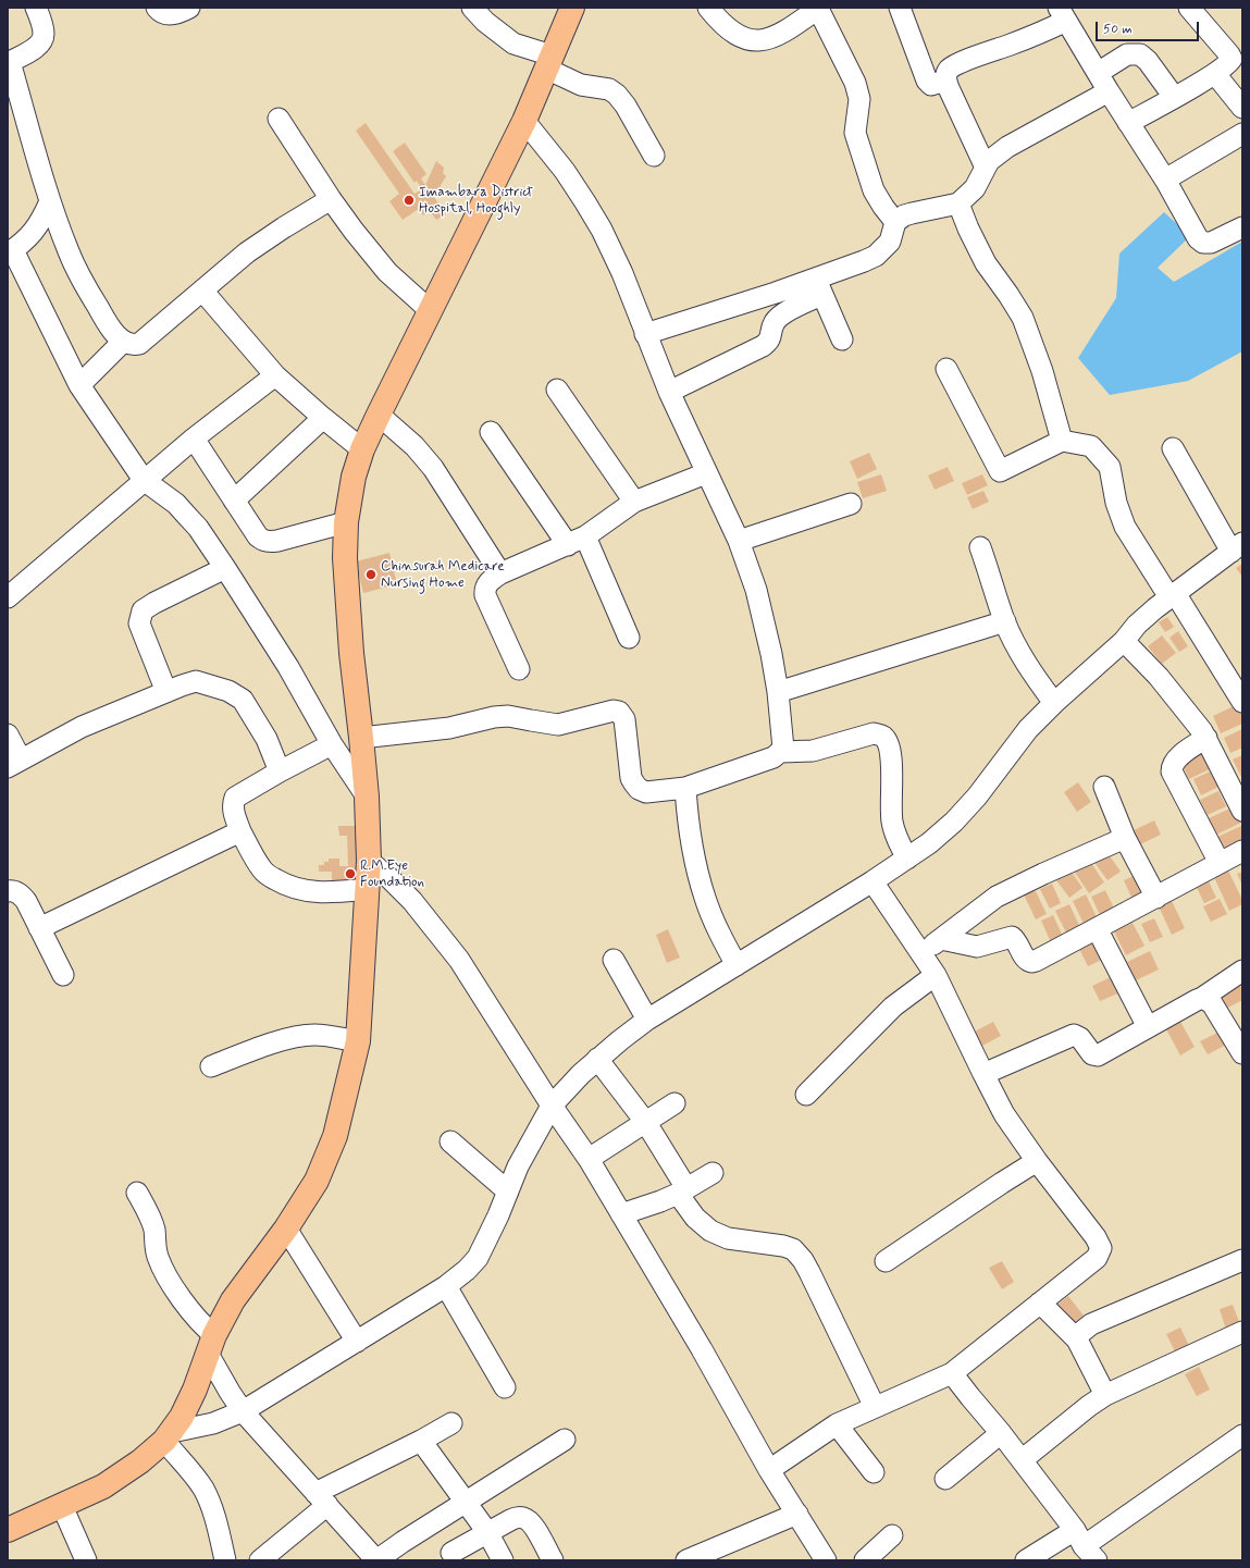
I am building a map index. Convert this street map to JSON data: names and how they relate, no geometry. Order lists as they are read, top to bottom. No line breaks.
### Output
{"places":["Imambara District Hospital, Hooghly","Chinsurah Medicare Nursing Home","R.M.Eye Foundation"],"scale_bar":"50 m"}
